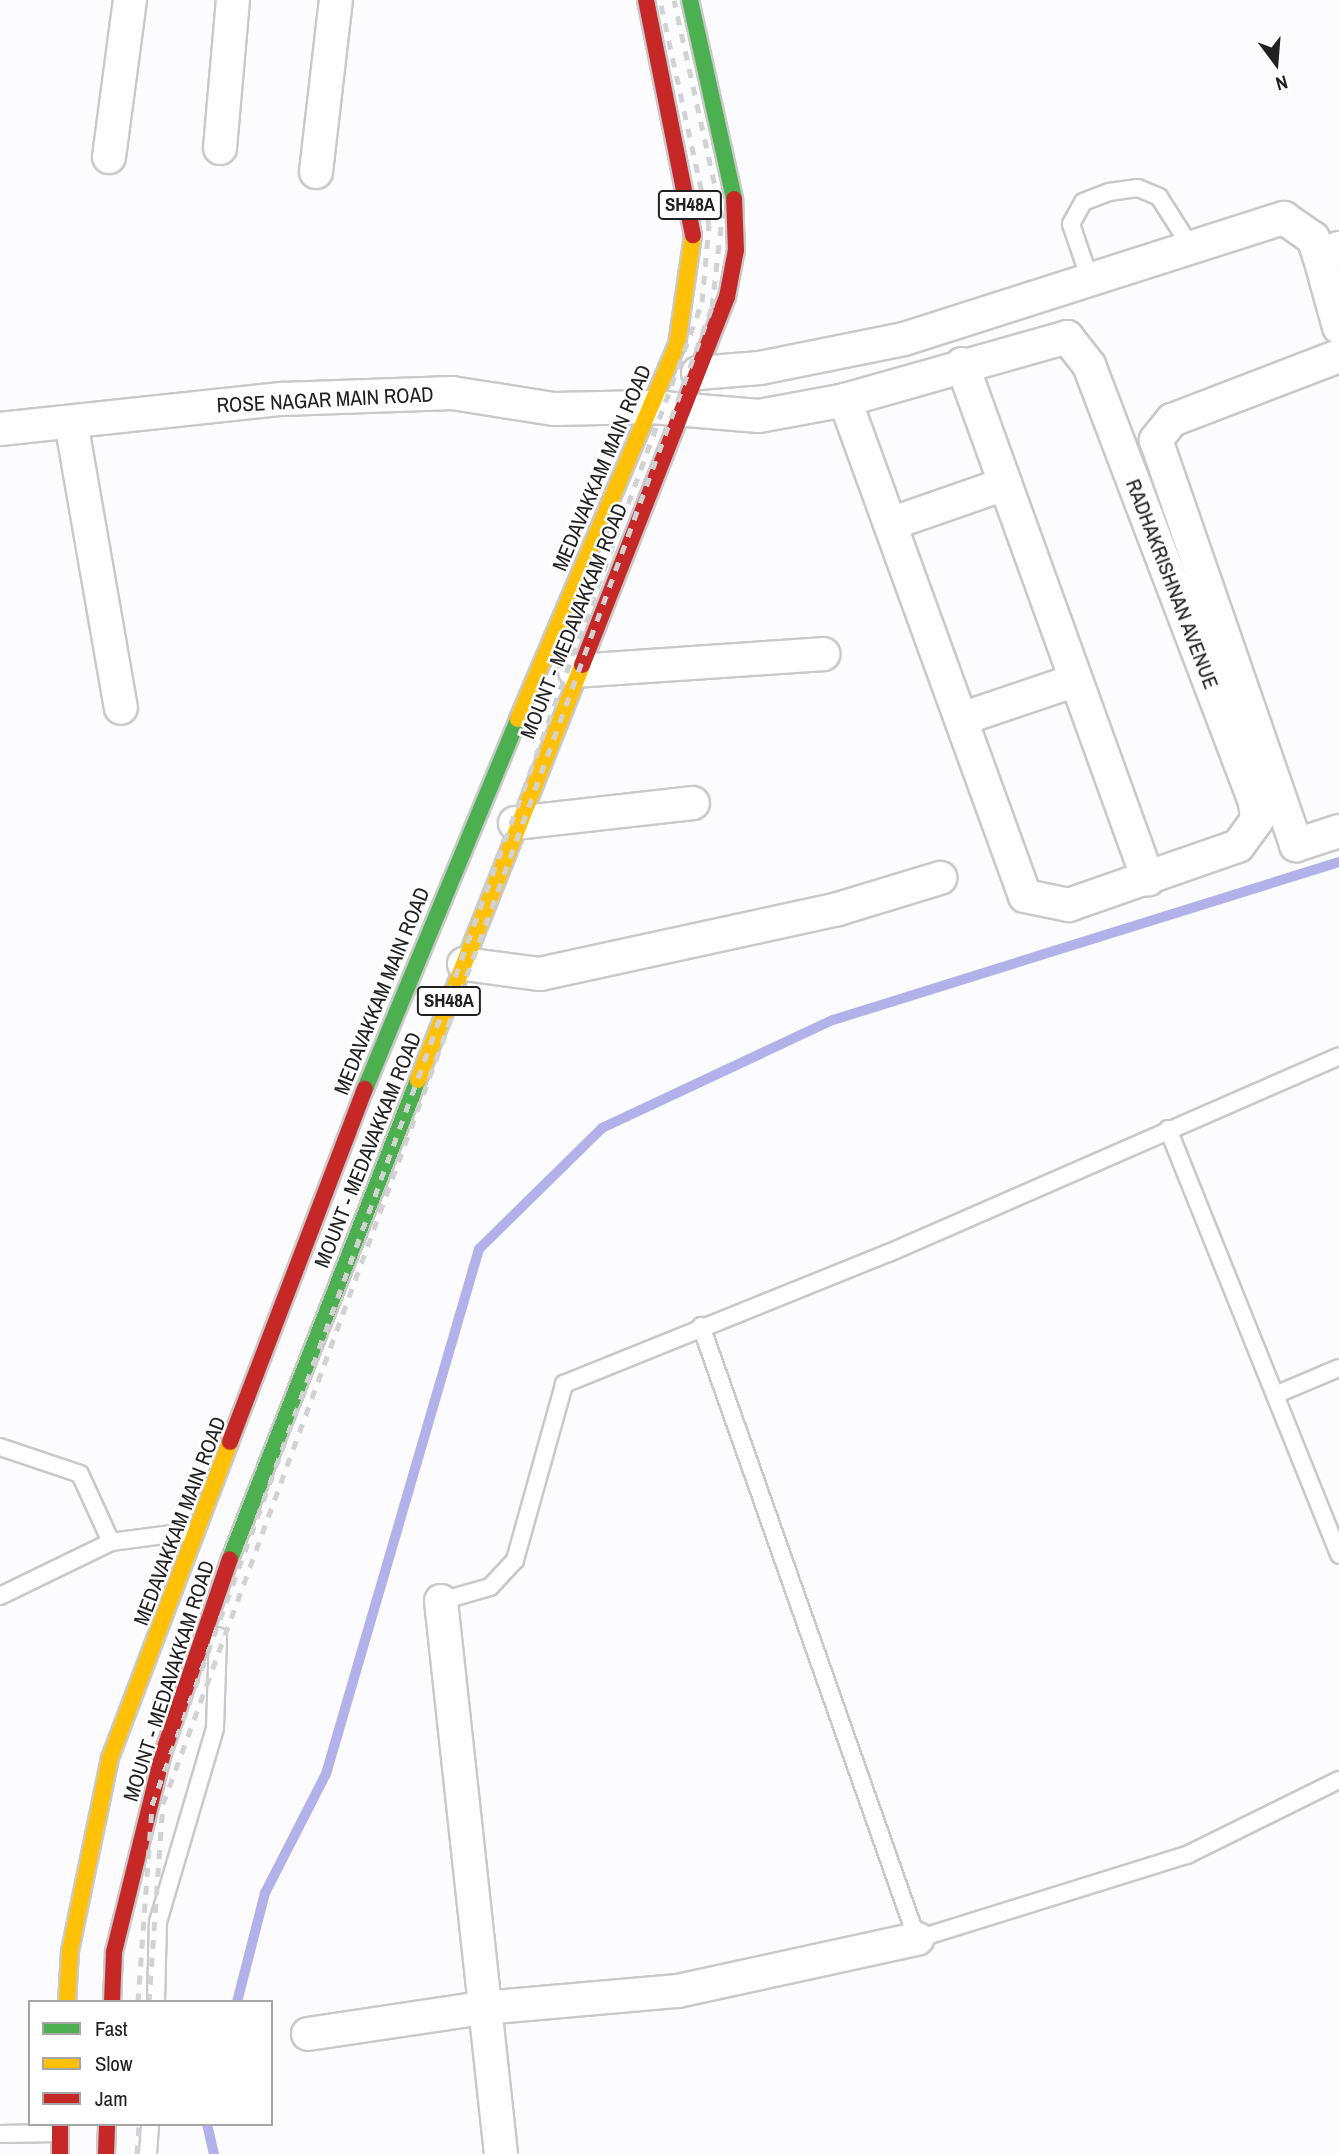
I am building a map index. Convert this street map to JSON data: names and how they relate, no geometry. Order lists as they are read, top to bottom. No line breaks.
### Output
{"streets":{"main road":["SH48A","MEDAVAKKAM MAIN ROAD","MOUNT - MEDAVAKKAM ROAD"],"street":["ROSE NAGAR MAIN ROAD","RADHAKRISHNAN AVENUE"]},"crossings":[["ROSE NAGAR MAIN ROAD","MEDAVAKKAM MAIN ROAD"],["ROSE NAGAR MAIN ROAD","RADHAKRISHNAN AVENUE"],["ROSE NAGAR MAIN ROAD","MOUNT - MEDAVAKKAM ROAD"],["RADHAKRISHNAN AVENUE","MOUNT - MEDAVAKKAM ROAD"]],"legend":["Fast","Slow","Jam"],"north":"bottom"}
